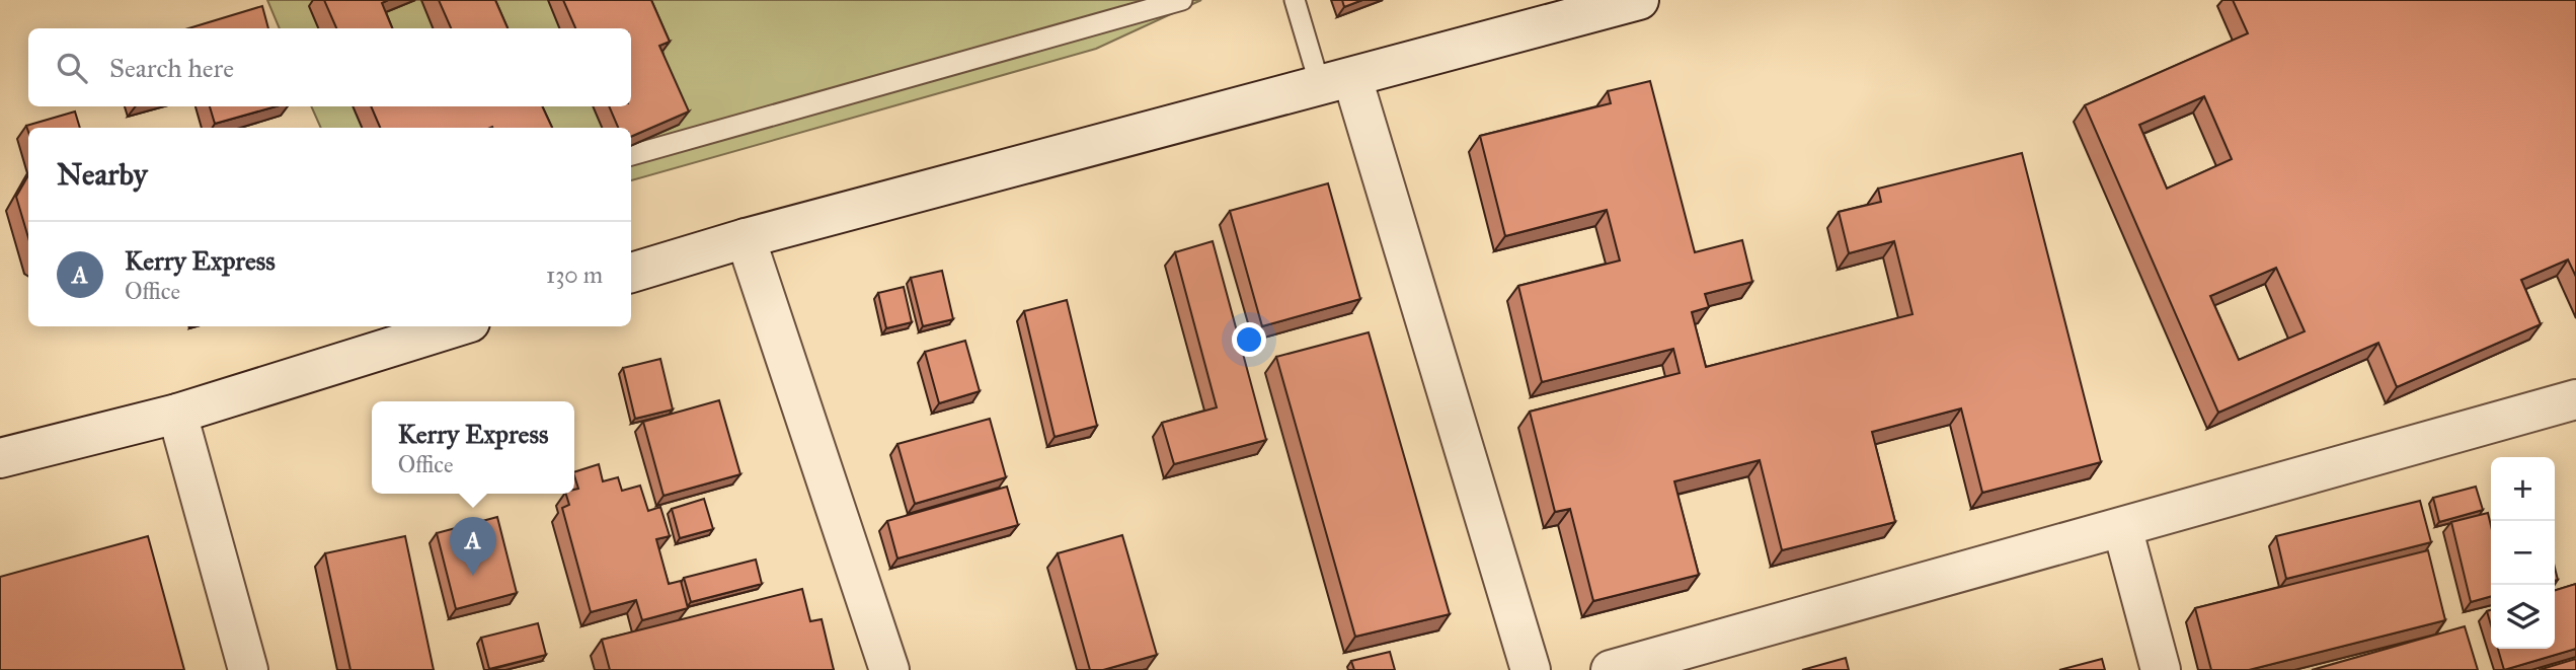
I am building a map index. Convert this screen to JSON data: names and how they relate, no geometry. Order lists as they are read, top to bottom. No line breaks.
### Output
{"page":{"search":"Search here","heading":"Nearby","list":[{"mark":"A","name":"Kerry Express","note":"Office","value":"130 m"}],"popup":["Kerry Express","Office"],"map_buttons":["+","−"],"pins":"A"}}
